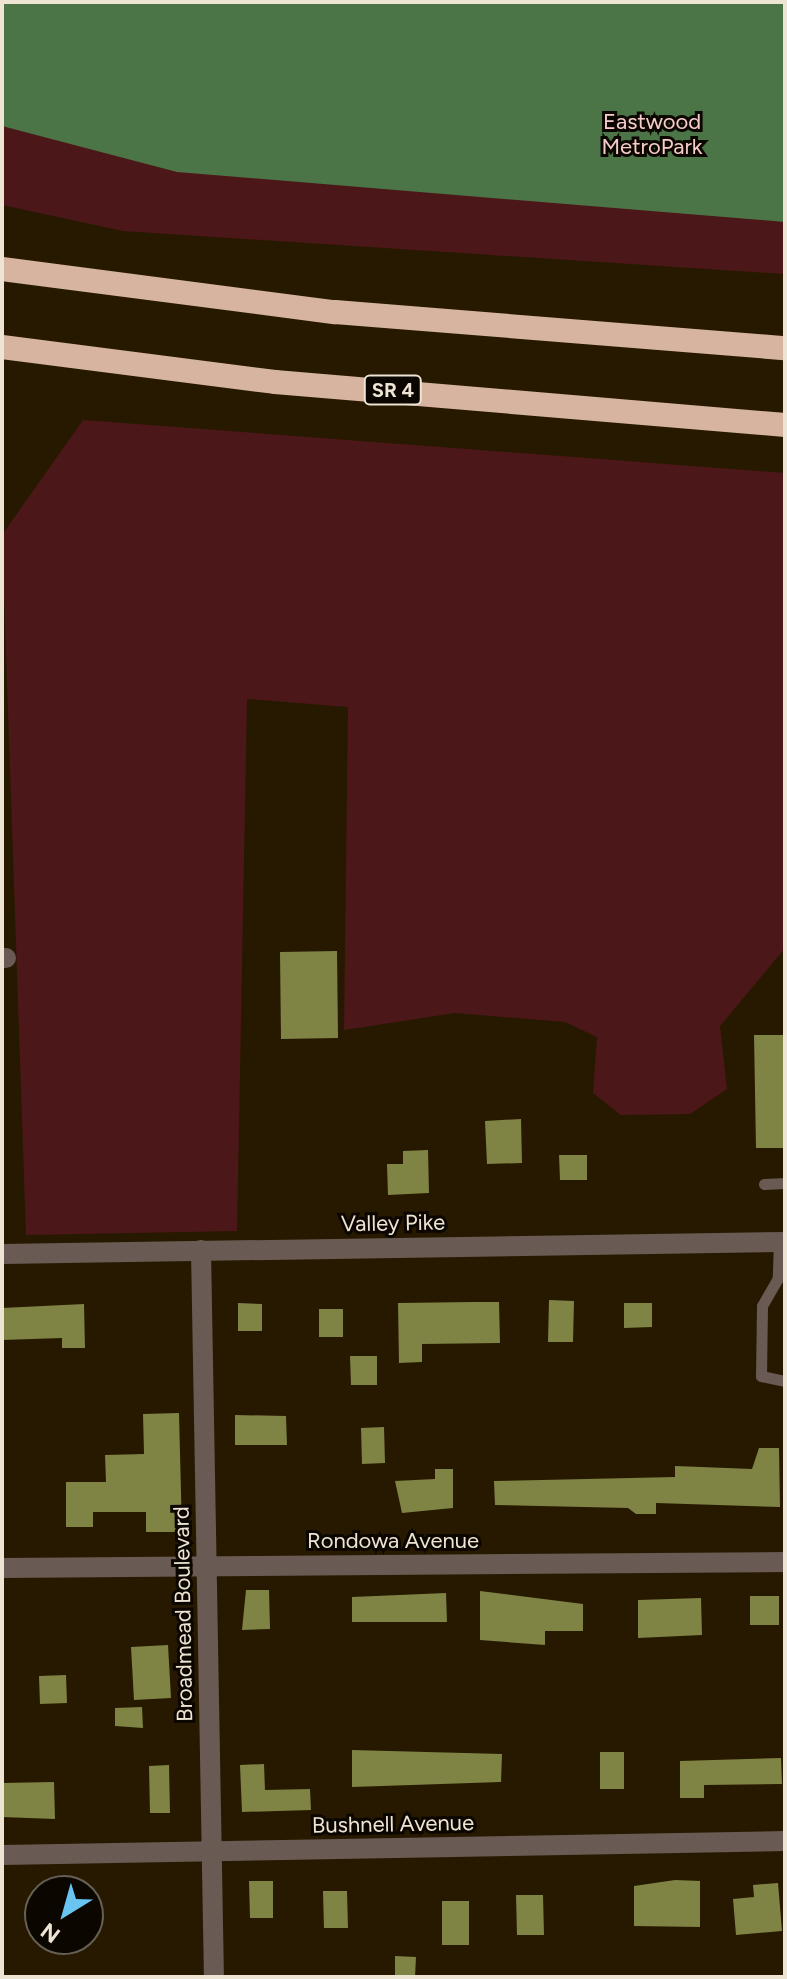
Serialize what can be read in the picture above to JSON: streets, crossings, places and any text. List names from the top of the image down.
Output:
{
  "streets": {
    "highway": ["SR 4"],
    "street": [
      "Valley Pike",
      "Rondowa Avenue",
      "Broadmead Boulevard",
      "Bushnell Avenue"
    ]
  },
  "crossings": [
    ["Valley Pike", "Broadmead Boulevard"],
    ["Rondowa Avenue", "Broadmead Boulevard"],
    ["Broadmead Boulevard", "Bushnell Avenue"]
  ],
  "parks": ["Eastwood MetroPark"],
  "north": "bottom left"
}
